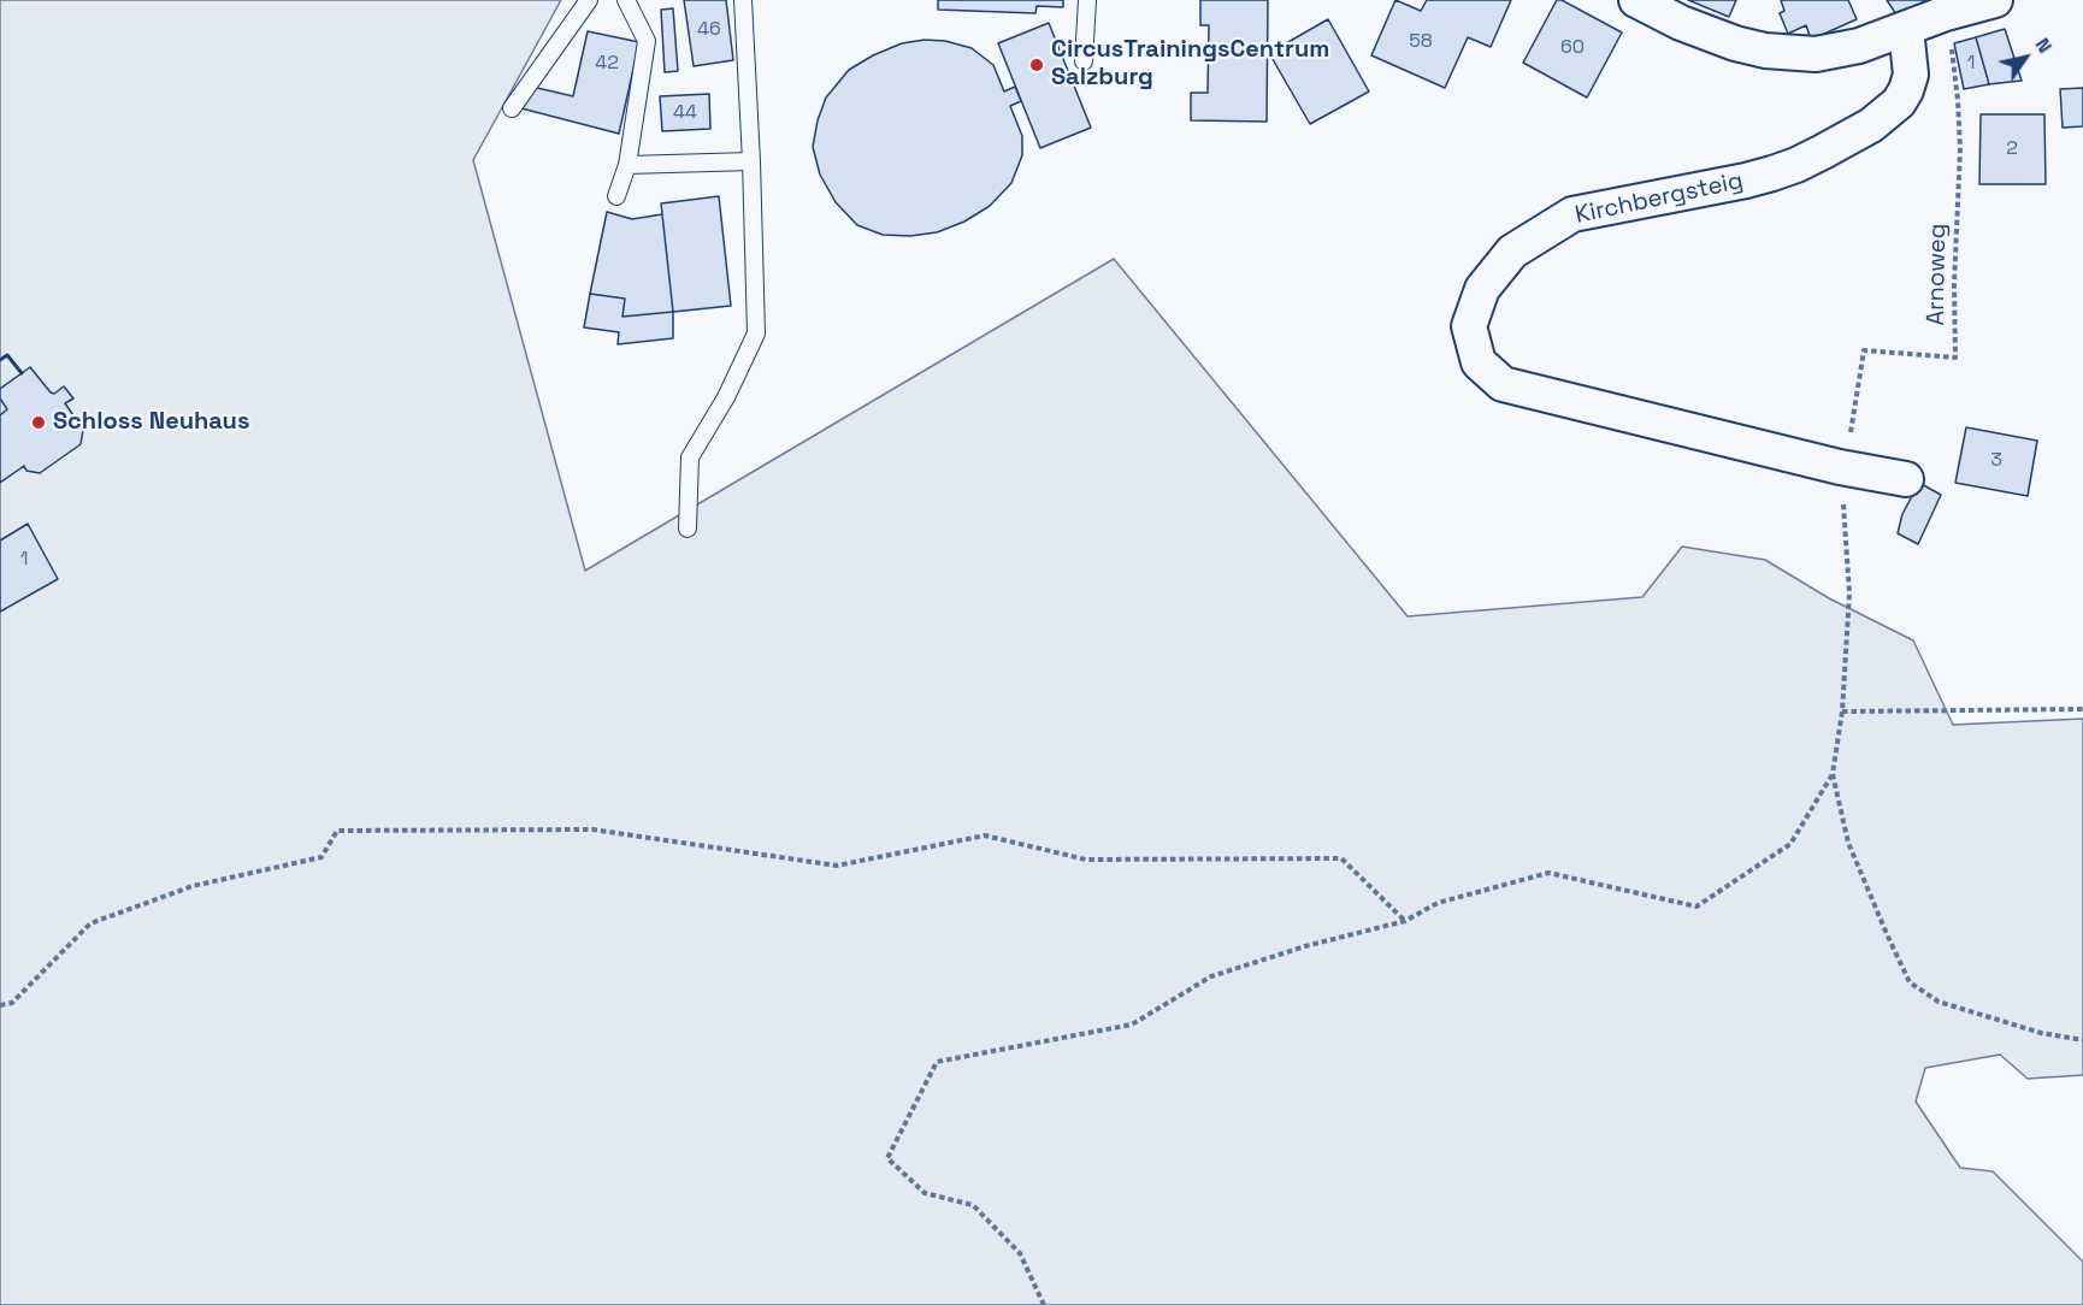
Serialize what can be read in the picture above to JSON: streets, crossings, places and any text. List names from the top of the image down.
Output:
{
  "streets": {
    "street": ["Kirchbergsteig"],
    "path": ["Arnoweg"]
  },
  "places": ["CircusTrainingsCentrum Salzburg", "Schloss Neuhaus"],
  "house_numbers": [
    "46",
    "58",
    "60",
    "42",
    "1",
    "44",
    "2",
    "3",
    "1"
  ],
  "north": "top right"
}
